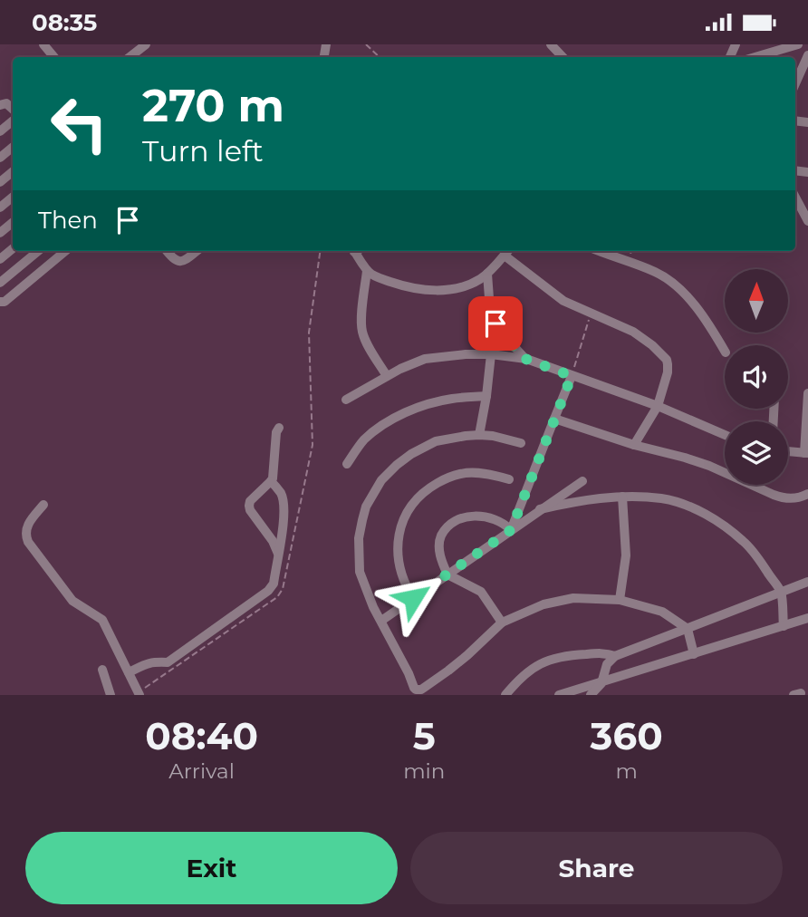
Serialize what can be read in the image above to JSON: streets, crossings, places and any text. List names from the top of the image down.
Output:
{
  "north": "top",
  "page": {
    "status": "08:35",
    "turn": ["270 m", "Turn left"],
    "then": "Then",
    "eta": [
      "08:40",
      "Arrival",
      "5",
      "min",
      "360",
      "m"
    ],
    "buttons": ["Exit", "Share"]
  }
}
